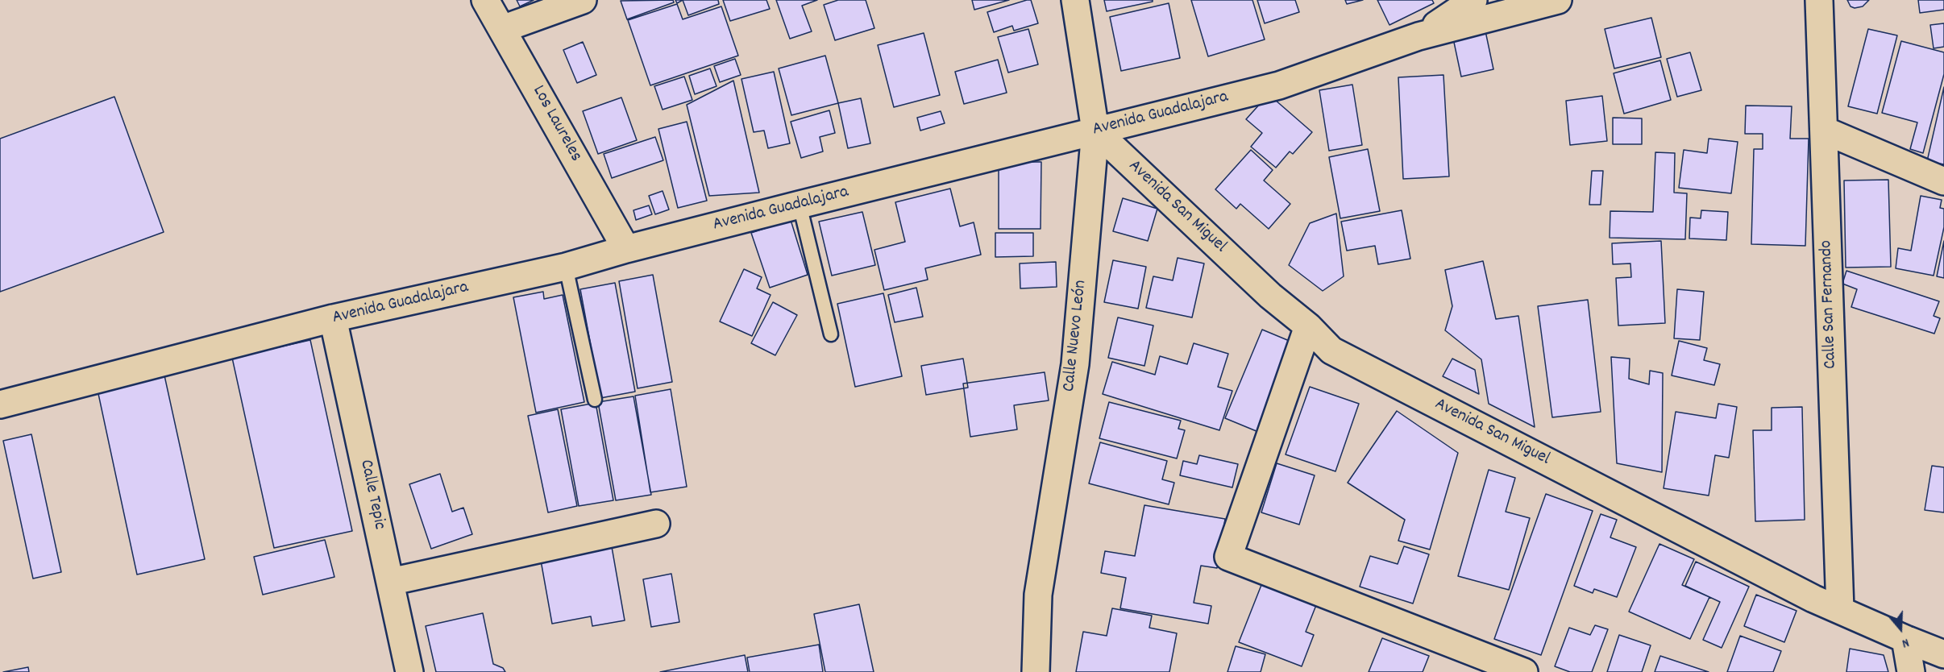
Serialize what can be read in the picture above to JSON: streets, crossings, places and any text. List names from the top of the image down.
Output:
{
  "streets": {
    "street": [
      "Avenida Guadalajara",
      "Los Laureles",
      "Avenida San Miguel",
      "Calle San Fernando",
      "Calle Nuevo León",
      "Calle Tepic"
    ]
  },
  "crossings": [
    ["Avenida Guadalajara", "Los Laureles"],
    ["Avenida Guadalajara", "Avenida San Miguel"],
    ["Avenida Guadalajara", "Calle Nuevo León"],
    ["Avenida Guadalajara", "Calle Tepic"],
    ["Avenida San Miguel", "Calle San Fernando"],
    ["Avenida San Miguel", "Calle Nuevo León"]
  ],
  "north": "bottom"
}
